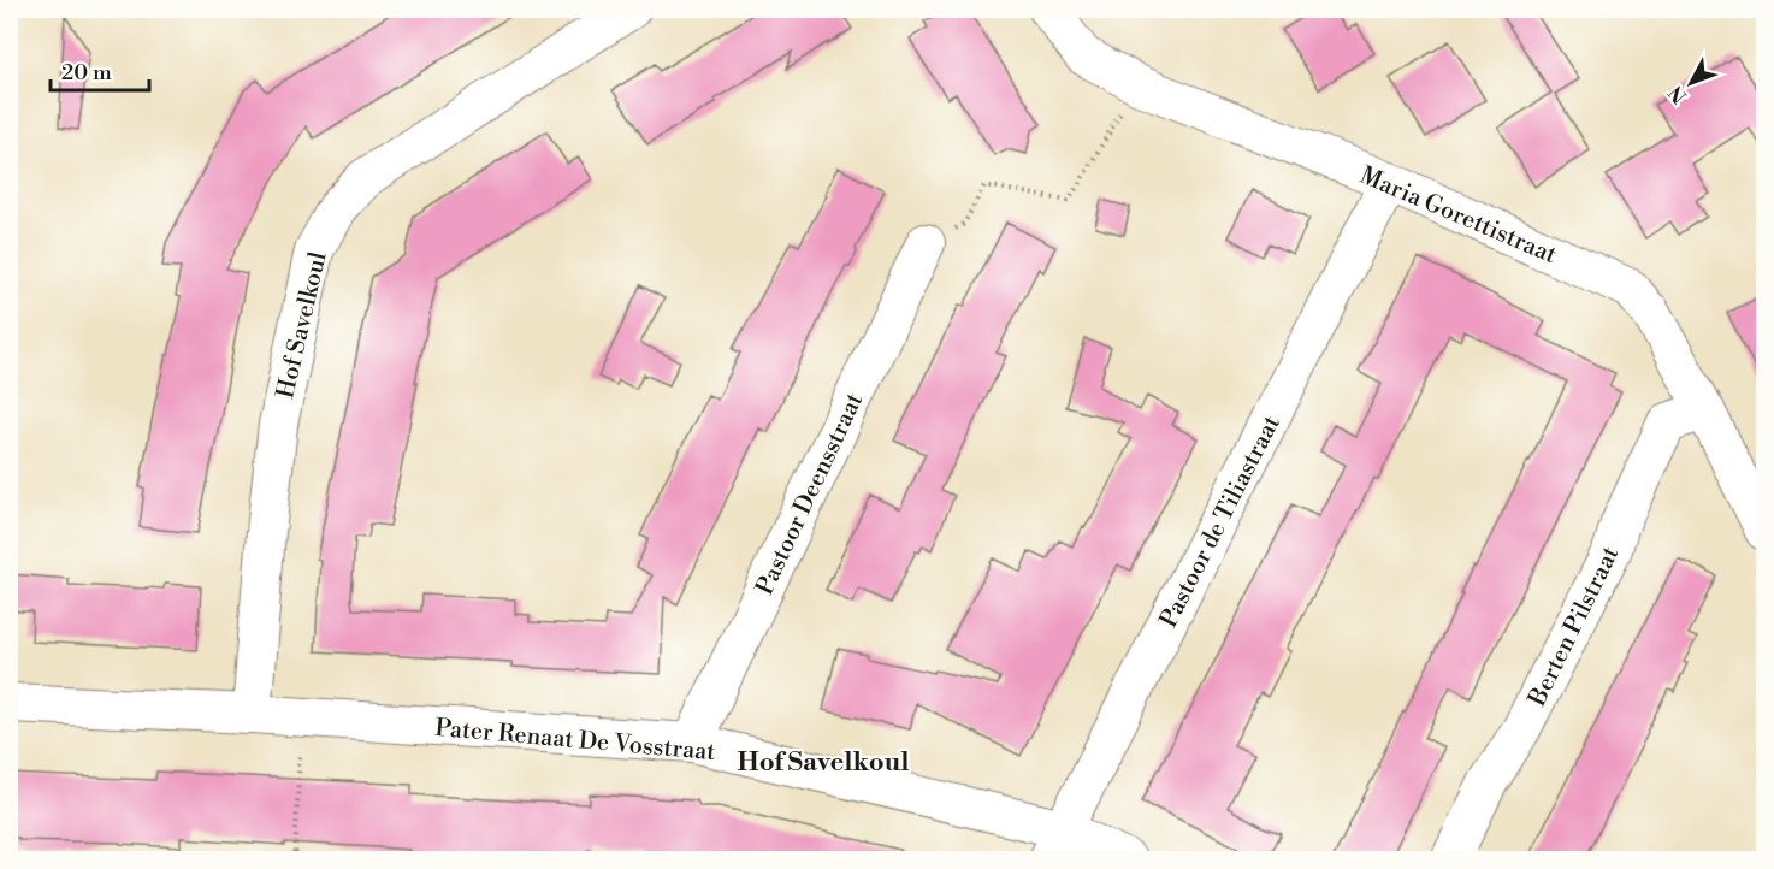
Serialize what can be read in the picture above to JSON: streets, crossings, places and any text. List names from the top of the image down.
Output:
{
  "streets": {
    "street": [
      "Maria Gorettistraat",
      "Hof Savelkoul",
      "Pastoor Deensstraat",
      "Pastoor de Tiliastraat",
      "Berten Pilstraat",
      "Pater Renaat De Vosstraat"
    ]
  },
  "crossings": [
    ["Maria Gorettistraat", "Pastoor de Tiliastraat"],
    ["Maria Gorettistraat", "Berten Pilstraat"],
    ["Hof Savelkoul", "Pater Renaat De Vosstraat"],
    ["Pastoor Deensstraat", "Pater Renaat De Vosstraat"],
    ["Pastoor de Tiliastraat", "Pater Renaat De Vosstraat"]
  ],
  "districts": ["Hof Savelkoul"],
  "scale_bar": "20 m",
  "north": "bottom left"
}
